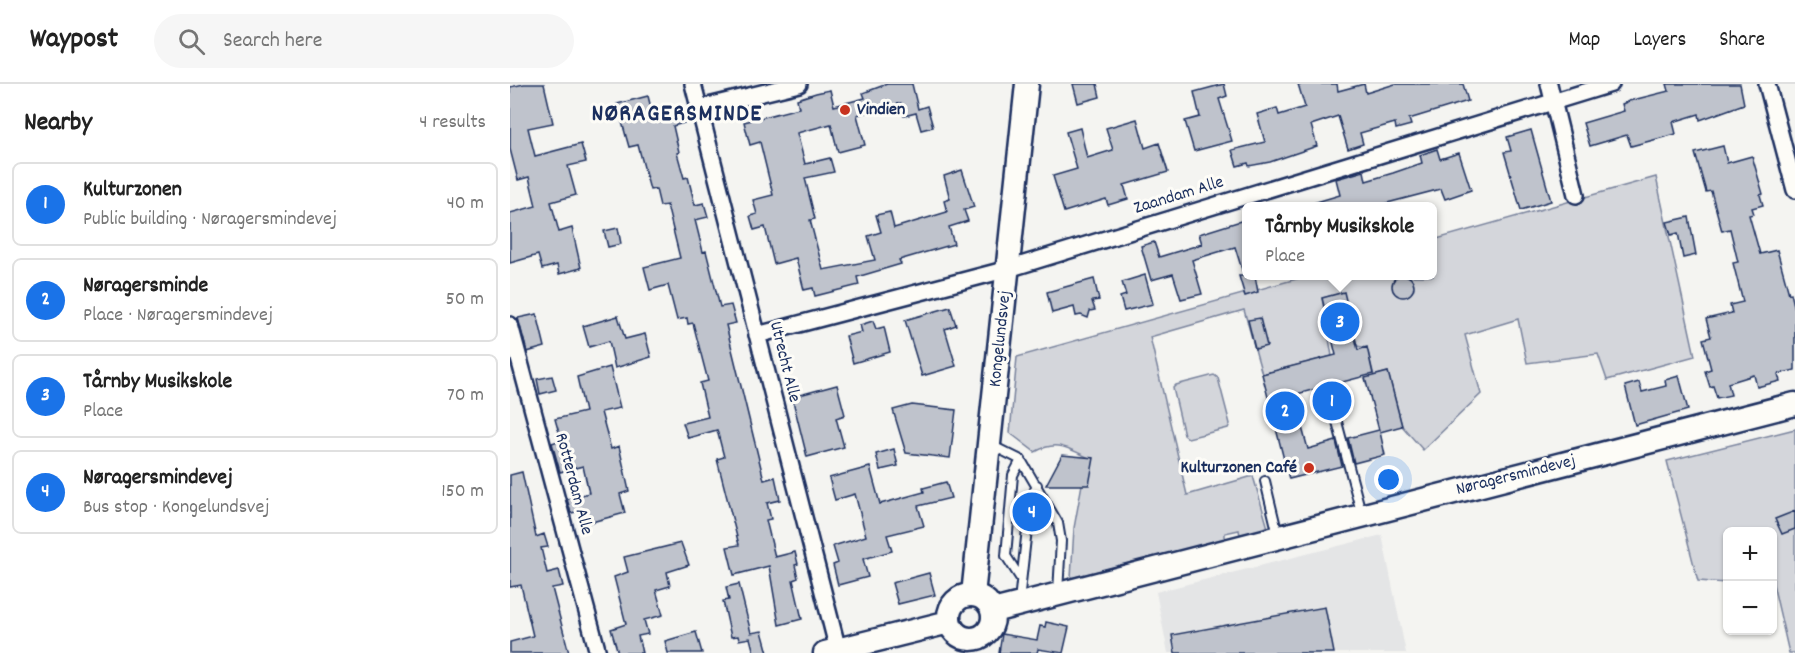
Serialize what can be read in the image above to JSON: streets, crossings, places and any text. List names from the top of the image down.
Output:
{
  "streets": {
    "street": [
      "Zaandam Alle",
      "Kongelundsvej",
      "Utrecht Alle",
      "Nøragersmindevej",
      "Rotterdam Alle"
    ]
  },
  "crossings": [
    ["Zaandam Alle", "Kongelundsvej"],
    ["Zaandam Alle", "Utrecht Alle"],
    ["Kongelundsvej", "Nøragersmindevej"]
  ],
  "districts": ["NØRAGERSMINDE"],
  "places": ["Vindien", "Kulturzonen Café"],
  "page": {
    "header": "Waypost",
    "search": "Search here",
    "nav": ["Map", "Layers", "Share"],
    "heading": ["Nearby", "4 results"],
    "list": [
      {
        "mark": "1",
        "name": "Kulturzonen",
        "note": "Public building · Nøragersmindevej",
        "value": "40 m"
      },
      {
        "mark": "2",
        "name": "Nøragersminde",
        "note": "Place · Nøragersmindevej",
        "value": "50 m"
      },
      {
        "mark": "3",
        "name": "Tårnby Musikskole",
        "note": "Place",
        "value": "70 m"
      },
      {
        "mark": "4",
        "name": "Nøragersmindevej",
        "note": "Bus stop · Kongelundsvej",
        "value": "150 m"
      }
    ],
    "popup": ["Tårnby Musikskole", "Place"],
    "pins": [
      "3",
      "1",
      "2",
      "4"
    ],
    "map_buttons": ["+", "−"]
  }
}
